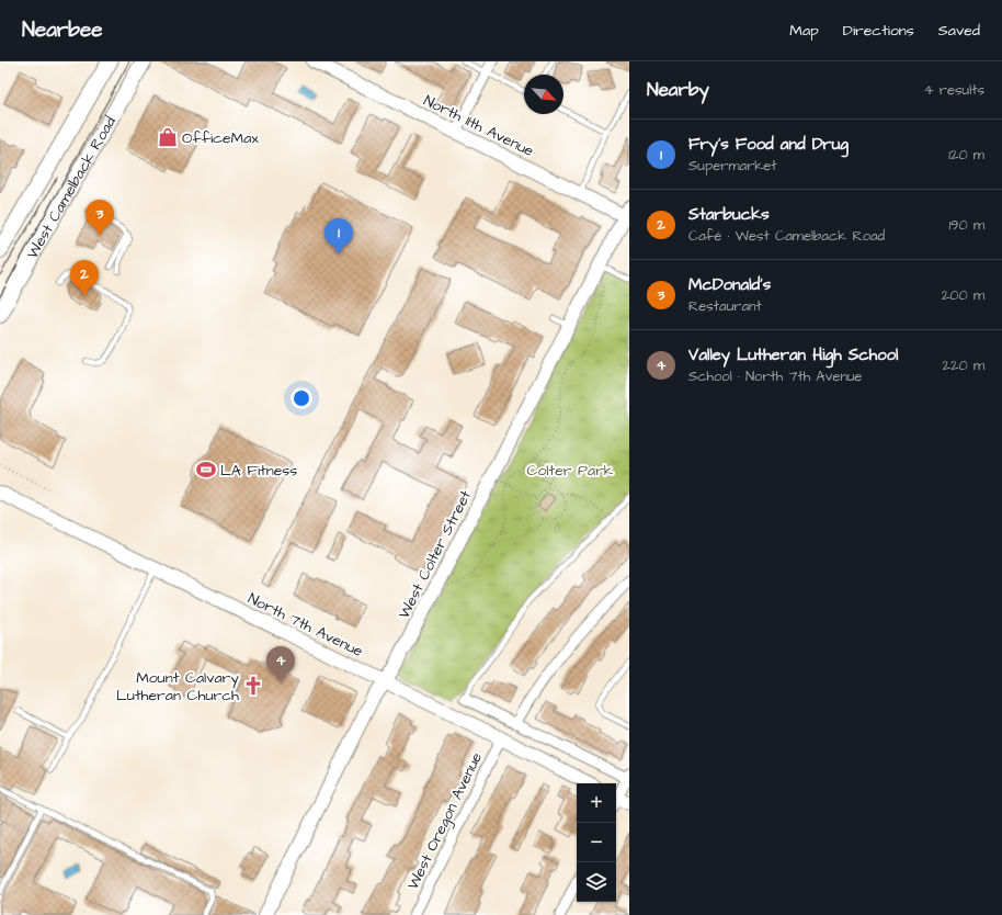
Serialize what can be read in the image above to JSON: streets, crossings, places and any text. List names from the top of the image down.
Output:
{
  "streets": {
    "main road": ["West Camelback Road"],
    "street": [
      "North 11th Avenue",
      "West Colter Street",
      "North 7th Avenue",
      "West Oregon Avenue"
    ]
  },
  "crossings": [
    ["North 11th Avenue", "West Colter Street"],
    ["West Colter Street", "North 7th Avenue"],
    ["North 7th Avenue", "West Oregon Avenue"]
  ],
  "parks": ["Colter Park"],
  "places": {
    "shop": ["OfficeMax"],
    "sports": ["LA Fitness"],
    "church": ["Mount Calvary Lutheran Church"]
  },
  "north": "bottom right",
  "page": {
    "header": "Nearbee",
    "nav": ["Map", "Directions", "Saved"],
    "heading": ["Nearby", "4 results"],
    "list": [
      {
        "mark": "1",
        "name": "Fry's Food and Drug",
        "note": "Supermarket",
        "value": "120 m"
      },
      {
        "mark": "2",
        "name": "Starbucks",
        "note": "Café · West Camelback Road",
        "value": "190 m"
      },
      {
        "mark": "3",
        "name": "McDonald's",
        "note": "Restaurant",
        "value": "200 m"
      },
      {
        "mark": "4",
        "name": "Valley Lutheran High School",
        "note": "School · North 7th Avenue",
        "value": "220 m"
      }
    ],
    "pins": [
      "3",
      "1",
      "2",
      "4"
    ],
    "map_buttons": ["+", "−"]
  }
}
